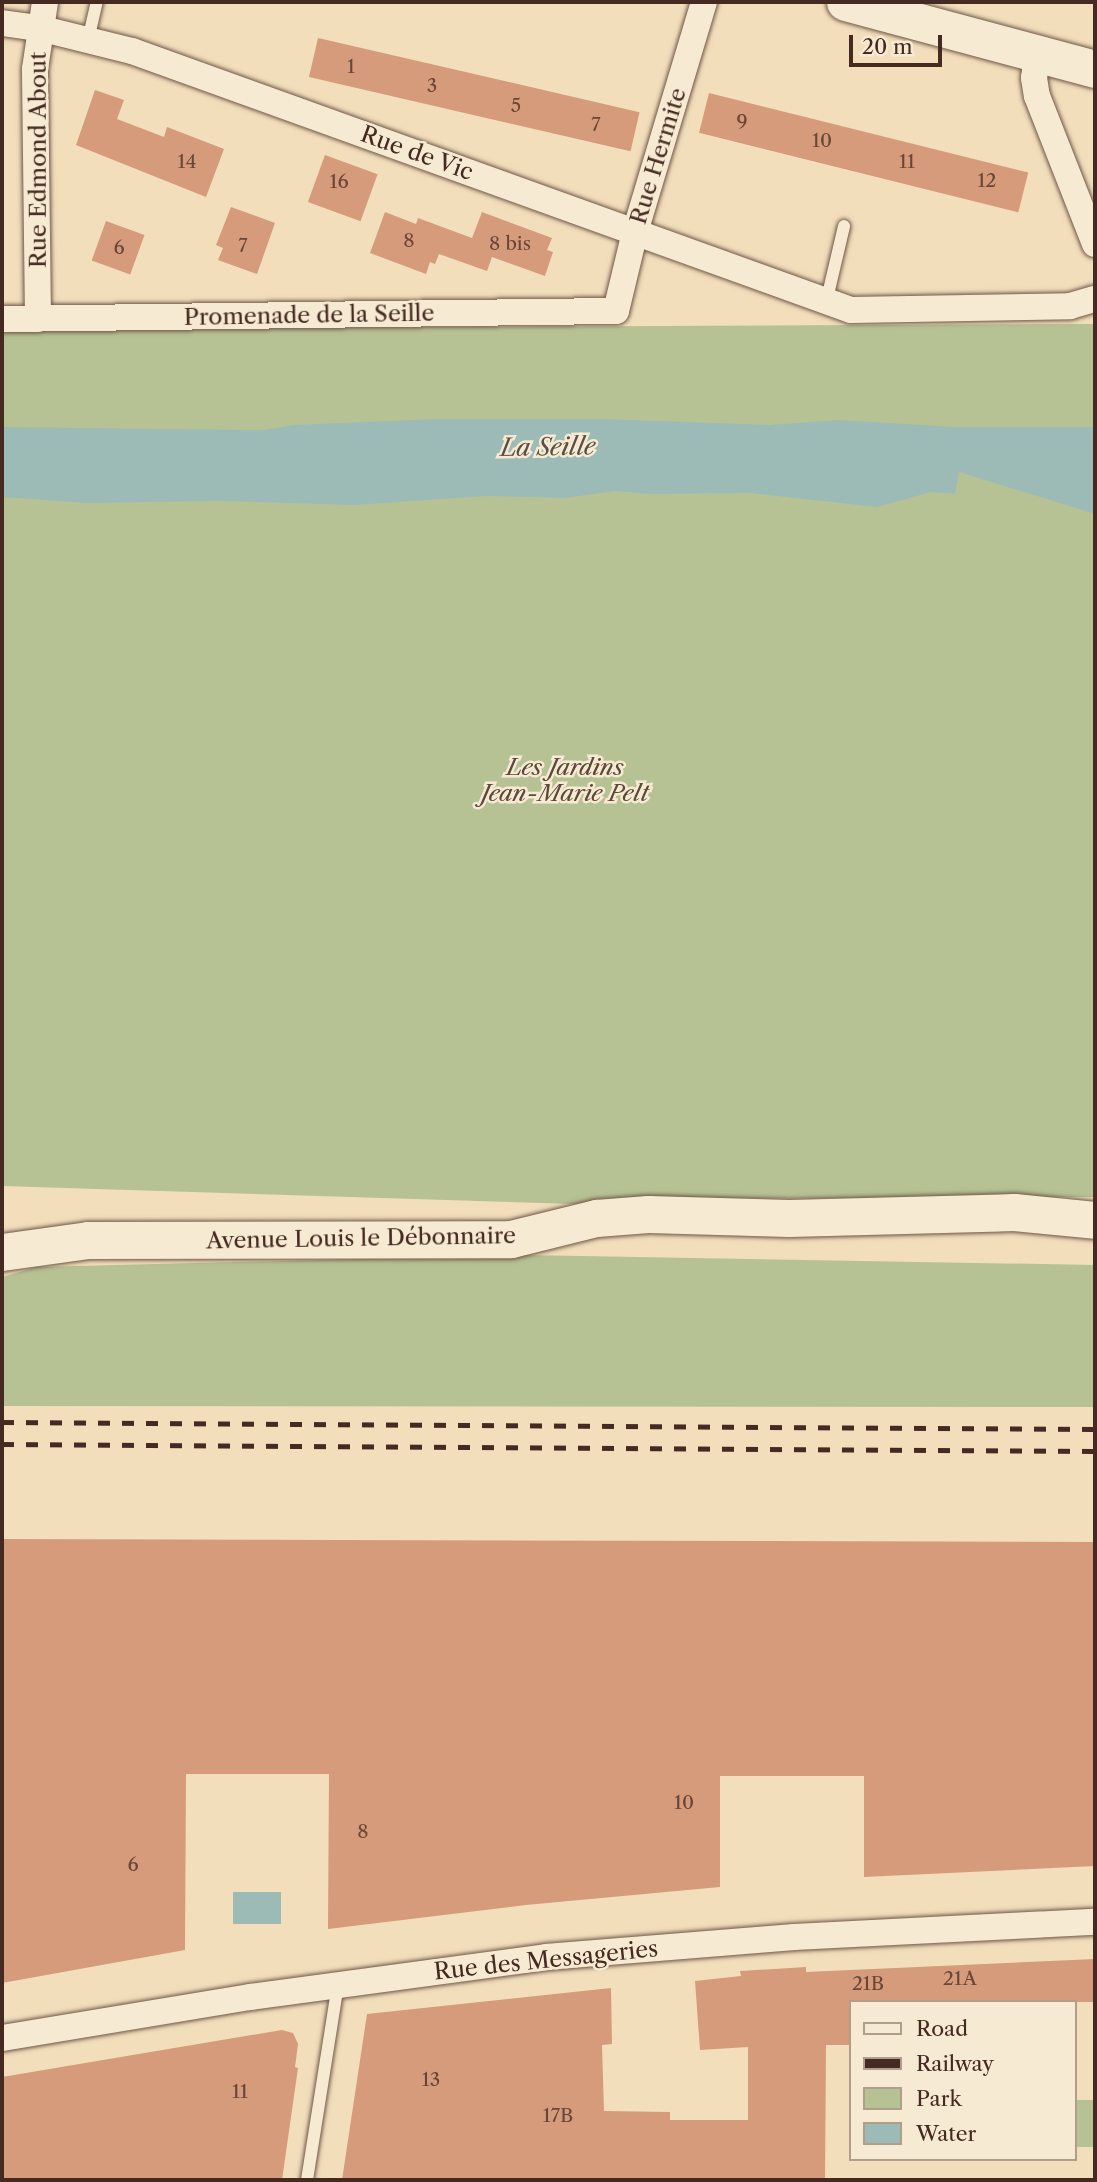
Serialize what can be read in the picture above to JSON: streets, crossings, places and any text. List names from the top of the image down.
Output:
{
  "streets": {
    "street": [
      "Rue de Vic",
      "Rue Hermite",
      "Rue Edmond About",
      "Promenade de la Seille",
      "Avenue Louis le Débonnaire",
      "Rue des Messageries"
    ]
  },
  "crossings": [
    ["Rue de Vic", "Rue Hermite"],
    ["Rue de Vic", "Rue Edmond About"],
    ["Rue Hermite", "Promenade de la Seille"],
    ["Rue Edmond About", "Promenade de la Seille"]
  ],
  "water": ["La Seille"],
  "parks": ["Les Jardins Jean-Marie Pelt"],
  "house_numbers": [
    "1",
    "3",
    "5",
    "9",
    "7",
    "10",
    "14",
    "11",
    "12",
    "16",
    "8",
    "8 bis",
    "7",
    "6",
    "10",
    "8",
    "6",
    "21A",
    "21B",
    "13",
    "11",
    "17B"
  ],
  "legend": [
    "Road",
    "Railway",
    "Park",
    "Water"
  ],
  "scale_bar": "20 m"
}
